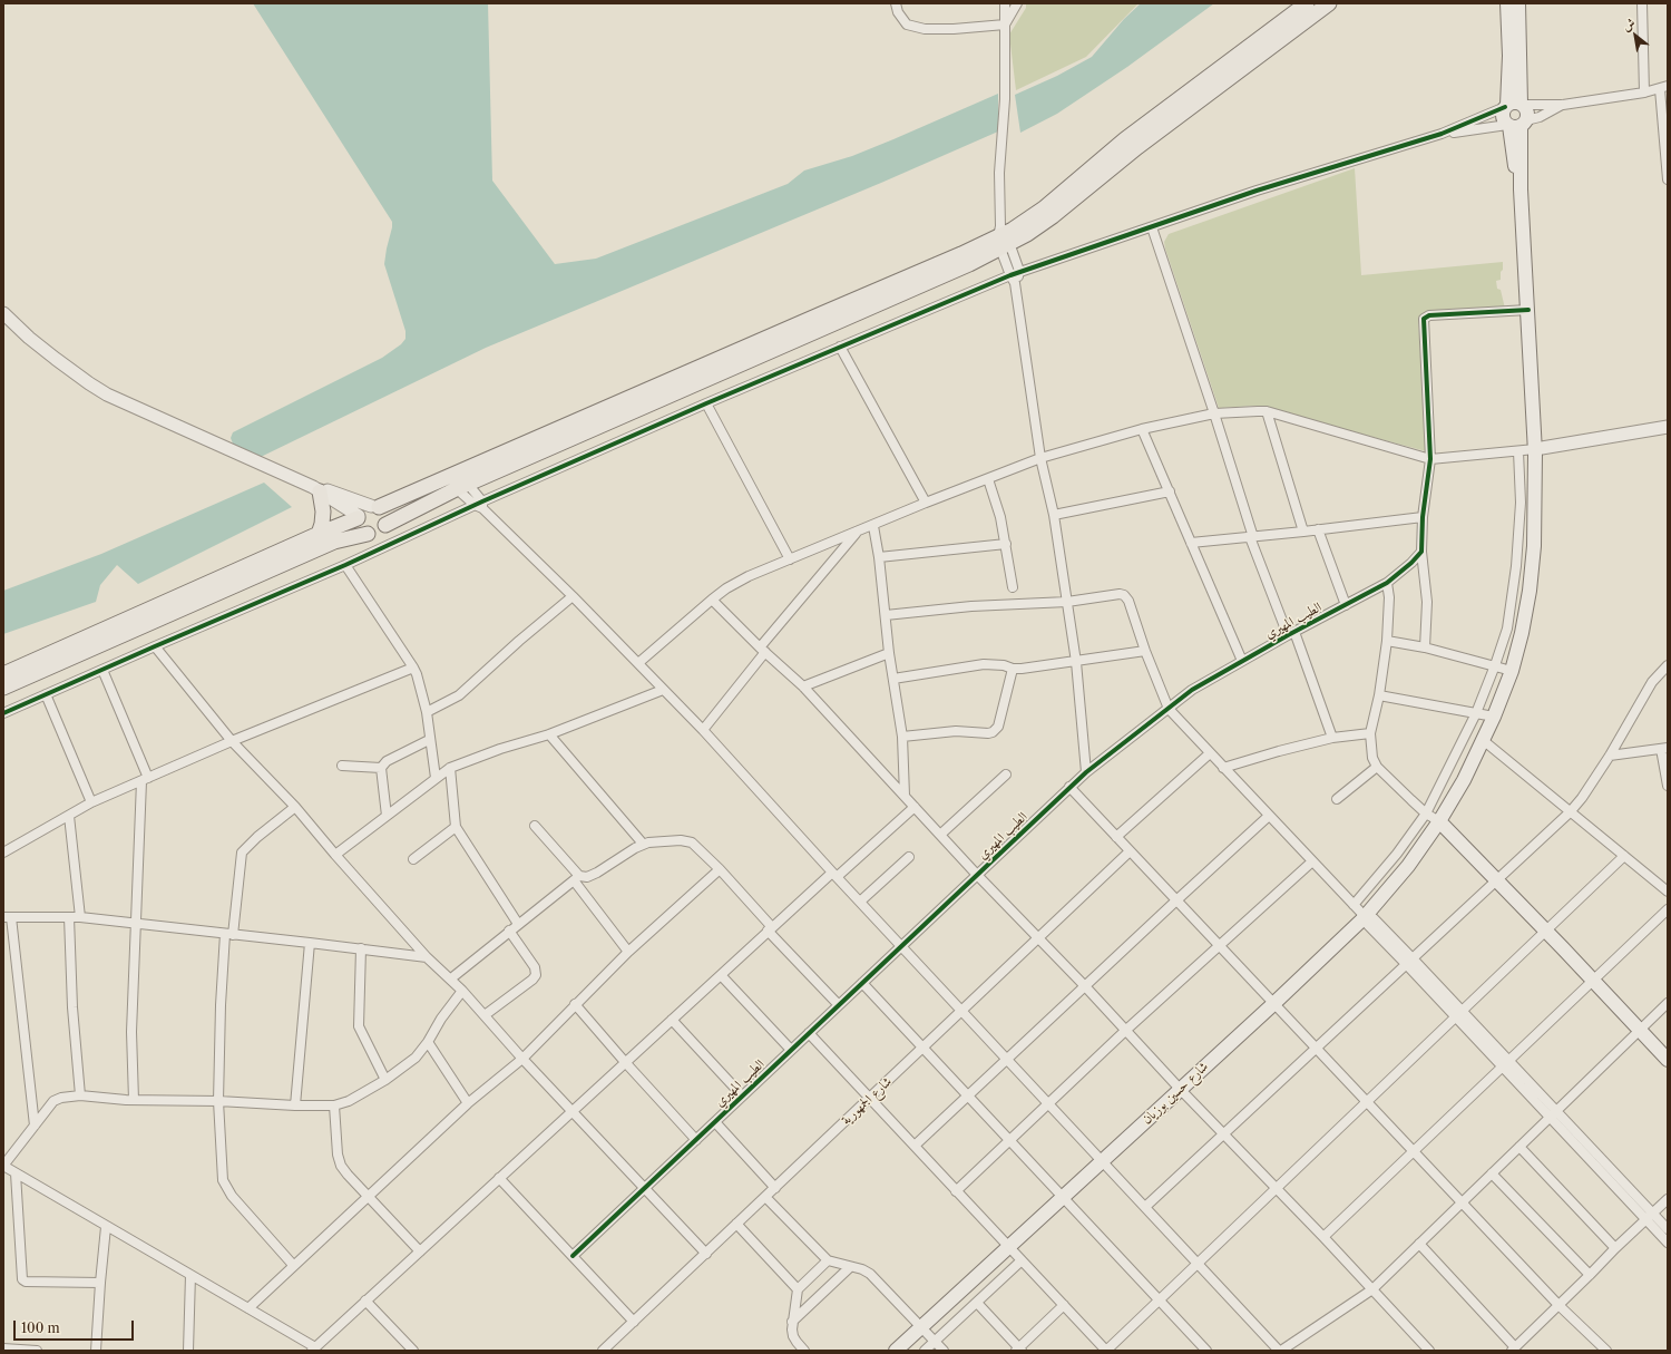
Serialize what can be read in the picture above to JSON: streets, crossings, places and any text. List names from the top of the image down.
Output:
{
  "streets": {
    "main road": ["شارع حسين بوزيان"],
    "street": ["الطيب المهيري", "شارع الجمهورية"]
  },
  "scale_bar": "100 m",
  "north": "top left"
}
